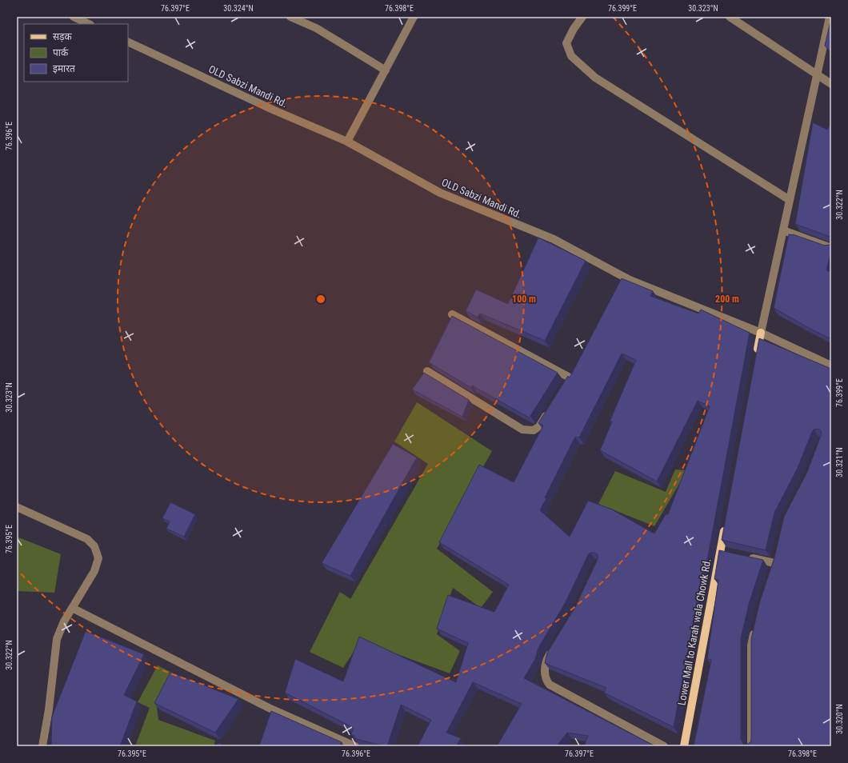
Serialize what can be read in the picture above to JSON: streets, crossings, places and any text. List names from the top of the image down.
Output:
{
  "streets": {
    "main road": ["Lower Mall to Karah wala Chowk Rd."],
    "street": ["OLD Sabzi Mandi Rd."]
  },
  "legend": ["सड़क", "पार्क", "इमारत"],
  "coordinates": [
    "76.397°E",
    "30.324°N",
    "76.398°E",
    "76.399°E",
    "30.323°N",
    "76.396°E",
    "30.322°N",
    "30.321°N",
    "76.395°E",
    "30.320°N"
  ],
  "rings": ["100 m", "200 m"]
}
